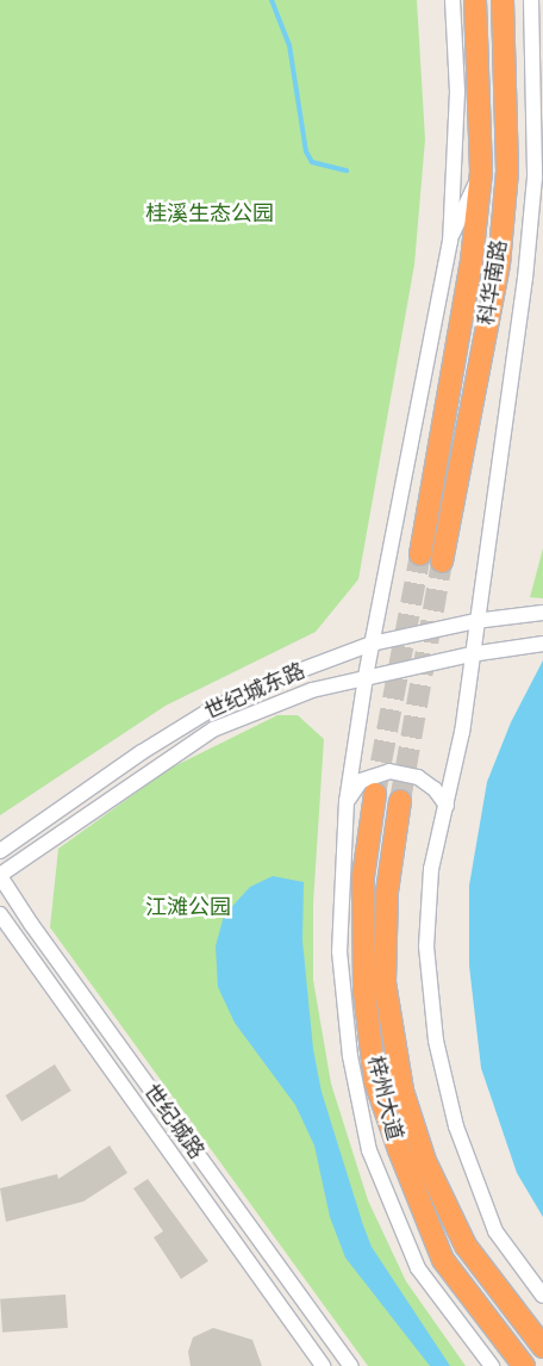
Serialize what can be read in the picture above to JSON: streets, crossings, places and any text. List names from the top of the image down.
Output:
{
  "streets": {
    "highway": ["科华南路", "梓州大道"],
    "main road": ["世纪城东路", "世纪城路"]
  },
  "crossings": [
    ["世纪城东路", "世纪城路"]
  ],
  "parks": ["桂溪生态公园", "江滩公园"]
}
